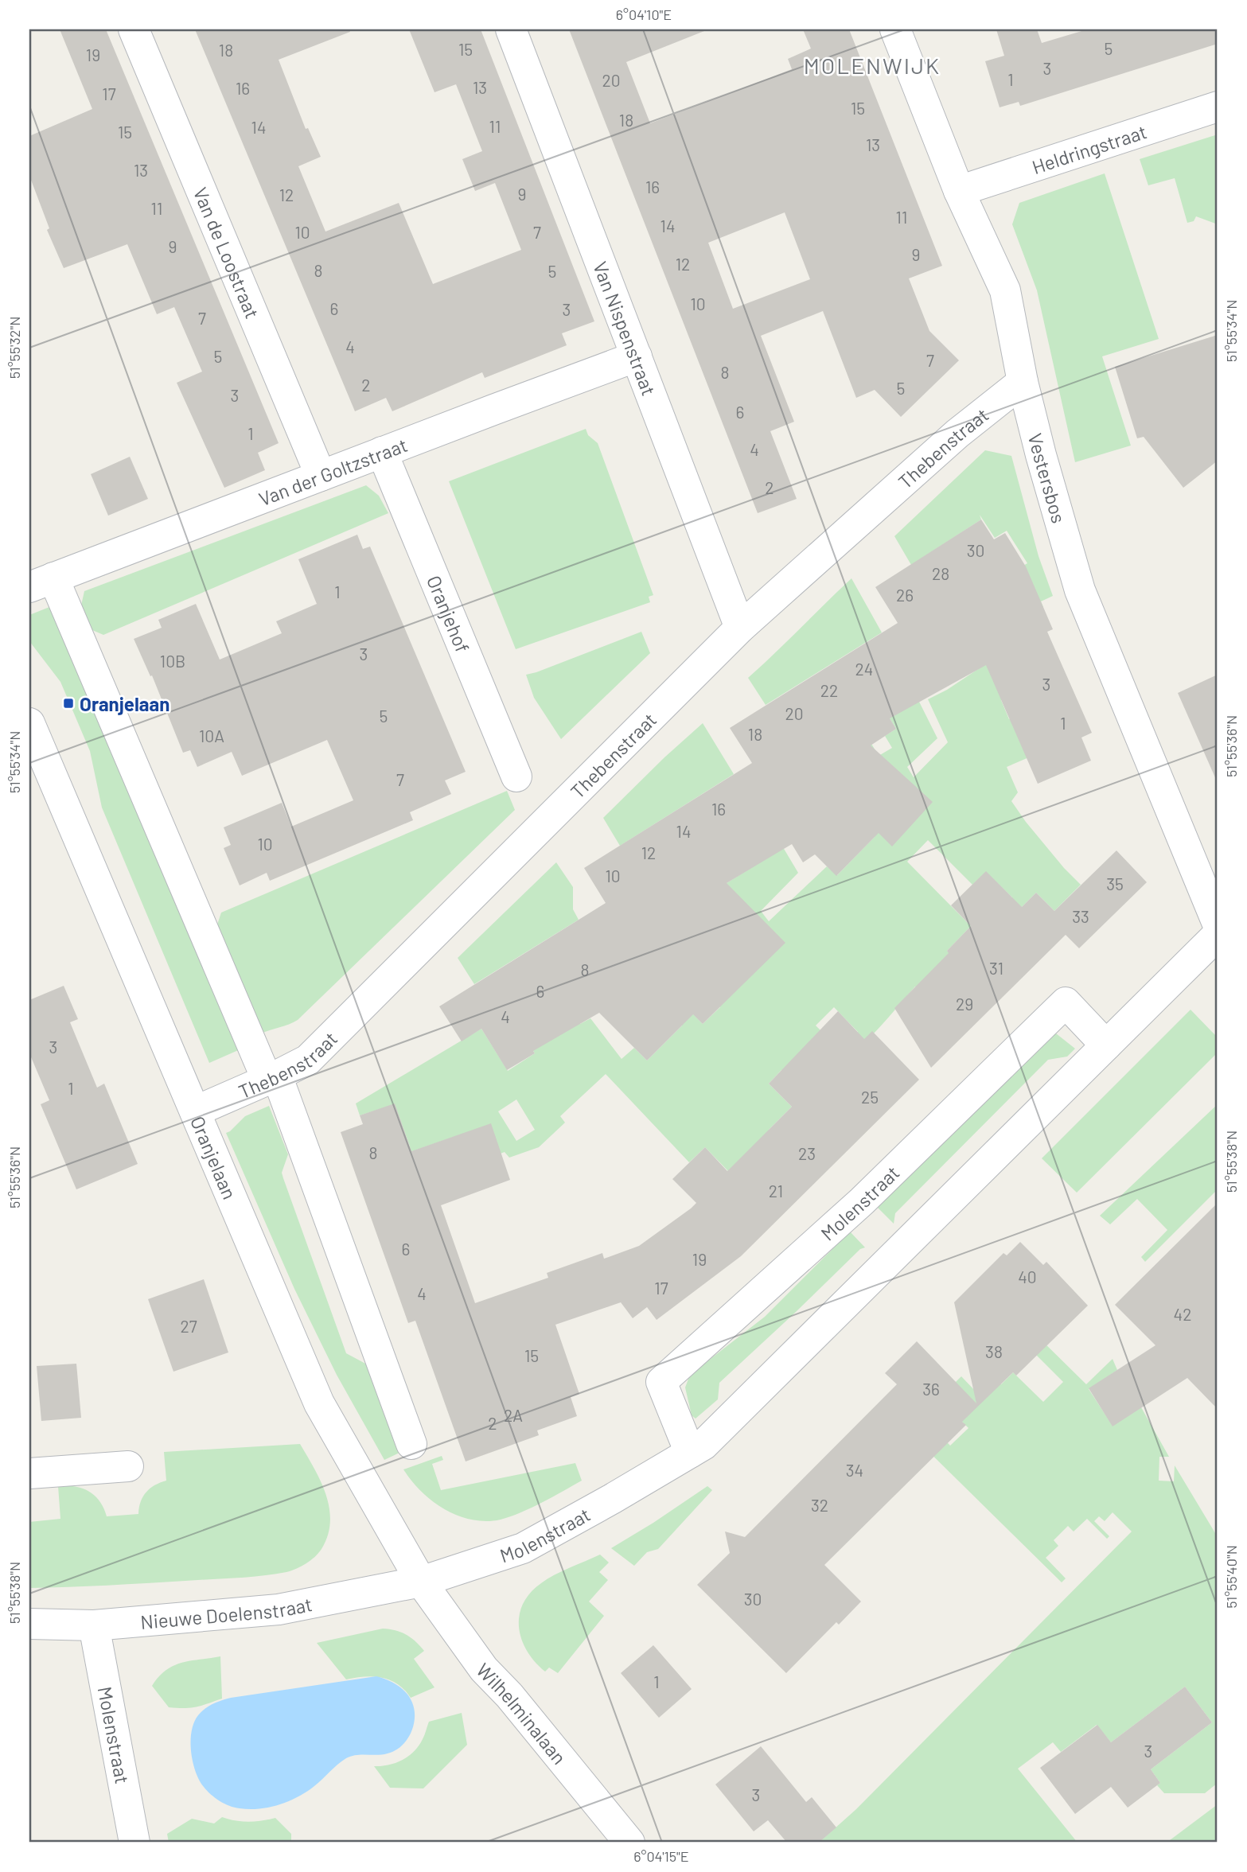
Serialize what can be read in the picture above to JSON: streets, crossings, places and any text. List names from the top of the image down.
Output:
{
  "streets": {
    "street": [
      "Heldringstraat",
      "Van de Loostraat",
      "Van Nispenstraat",
      "Thebenstraat",
      "Van der Goltzstraat",
      "Vestersbos",
      "Oranjehof",
      "Oranjelaan",
      "Molenstraat",
      "Nieuwe Doelenstraat",
      "Wilhelminalaan"
    ]
  },
  "crossings": [
    ["Heldringstraat", "Vestersbos"],
    ["Van de Loostraat", "Van der Goltzstraat"],
    ["Van Nispenstraat", "Thebenstraat"],
    ["Van Nispenstraat", "Van der Goltzstraat"],
    ["Thebenstraat", "Vestersbos"],
    ["Thebenstraat", "Oranjelaan"],
    ["Van der Goltzstraat", "Oranjehof"],
    ["Oranjelaan", "Molenstraat"],
    ["Oranjelaan", "Nieuwe Doelenstraat"],
    ["Oranjelaan", "Wilhelminalaan"],
    ["Molenstraat", "Nieuwe Doelenstraat"],
    ["Molenstraat", "Wilhelminalaan"],
    ["Nieuwe Doelenstraat", "Wilhelminalaan"]
  ],
  "districts": ["MOLENWIJK"],
  "places": {
    "transit": ["Oranjelaan"]
  },
  "house_numbers": [
    "5",
    "15",
    "18",
    "19",
    "3",
    "1",
    "20",
    "13",
    "16",
    "17",
    "15",
    "18",
    "11",
    "14",
    "15",
    "13",
    "13",
    "16",
    "9",
    "12",
    "11",
    "11",
    "14",
    "10",
    "7",
    "9",
    "9",
    "12",
    "8",
    "5",
    "10",
    "6",
    "3",
    "7",
    "4",
    "5",
    "7",
    "8",
    "2",
    "5",
    "3",
    "6",
    "1",
    "4",
    "2",
    "30",
    "28",
    "1",
    "26",
    "3",
    "10B",
    "24",
    "3",
    "22",
    "20",
    "5",
    "1",
    "18",
    "10A",
    "7",
    "16",
    "14",
    "10",
    "12",
    "10",
    "35",
    "33",
    "31",
    "8",
    "6",
    "29",
    "4",
    "3",
    "1",
    "25",
    "8",
    "23",
    "21",
    "6",
    "19",
    "40",
    "17",
    "4",
    "42",
    "27",
    "38",
    "15",
    "36",
    "2A",
    "2",
    "34",
    "32",
    "30",
    "1",
    "3",
    "3"
  ],
  "coordinates": [
    "6°04'10\"E",
    "51°55'34\"N",
    "51°55'32\"N",
    "51°55'36\"N",
    "51°55'38\"N",
    "51°55'40\"N",
    "6°04'15\"E"
  ]
}
